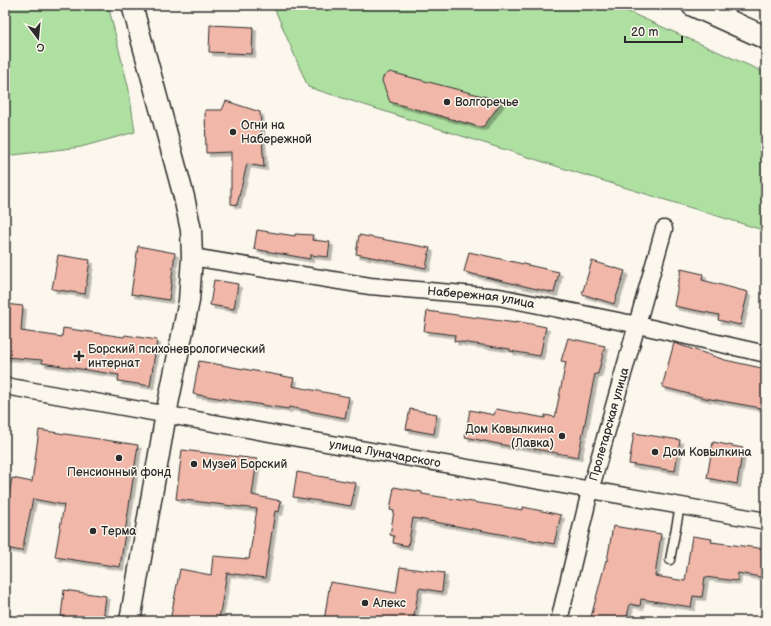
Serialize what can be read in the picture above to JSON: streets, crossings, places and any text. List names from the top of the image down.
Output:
{
  "streets": {
    "street": ["Набережная улица", "Пролетарская улица", "улица Луначарского"]
  },
  "crossings": [
    ["Набережная улица", "Пролетарская улица"],
    ["Пролетарская улица", "улица Луначарского"]
  ],
  "places": {
    "other": [
      "Волгоречье",
      "Огни на Набережной",
      "Дом Ковылкина (Лавка)",
      "Дом Ковылкина",
      "Пенсионный фонд",
      "Музей Борский",
      "Терма",
      "Алекс"
    ],
    "health": ["Борский психоневрологический интернат"]
  },
  "scale_bar": "20 m",
  "north": "bottom"
}
